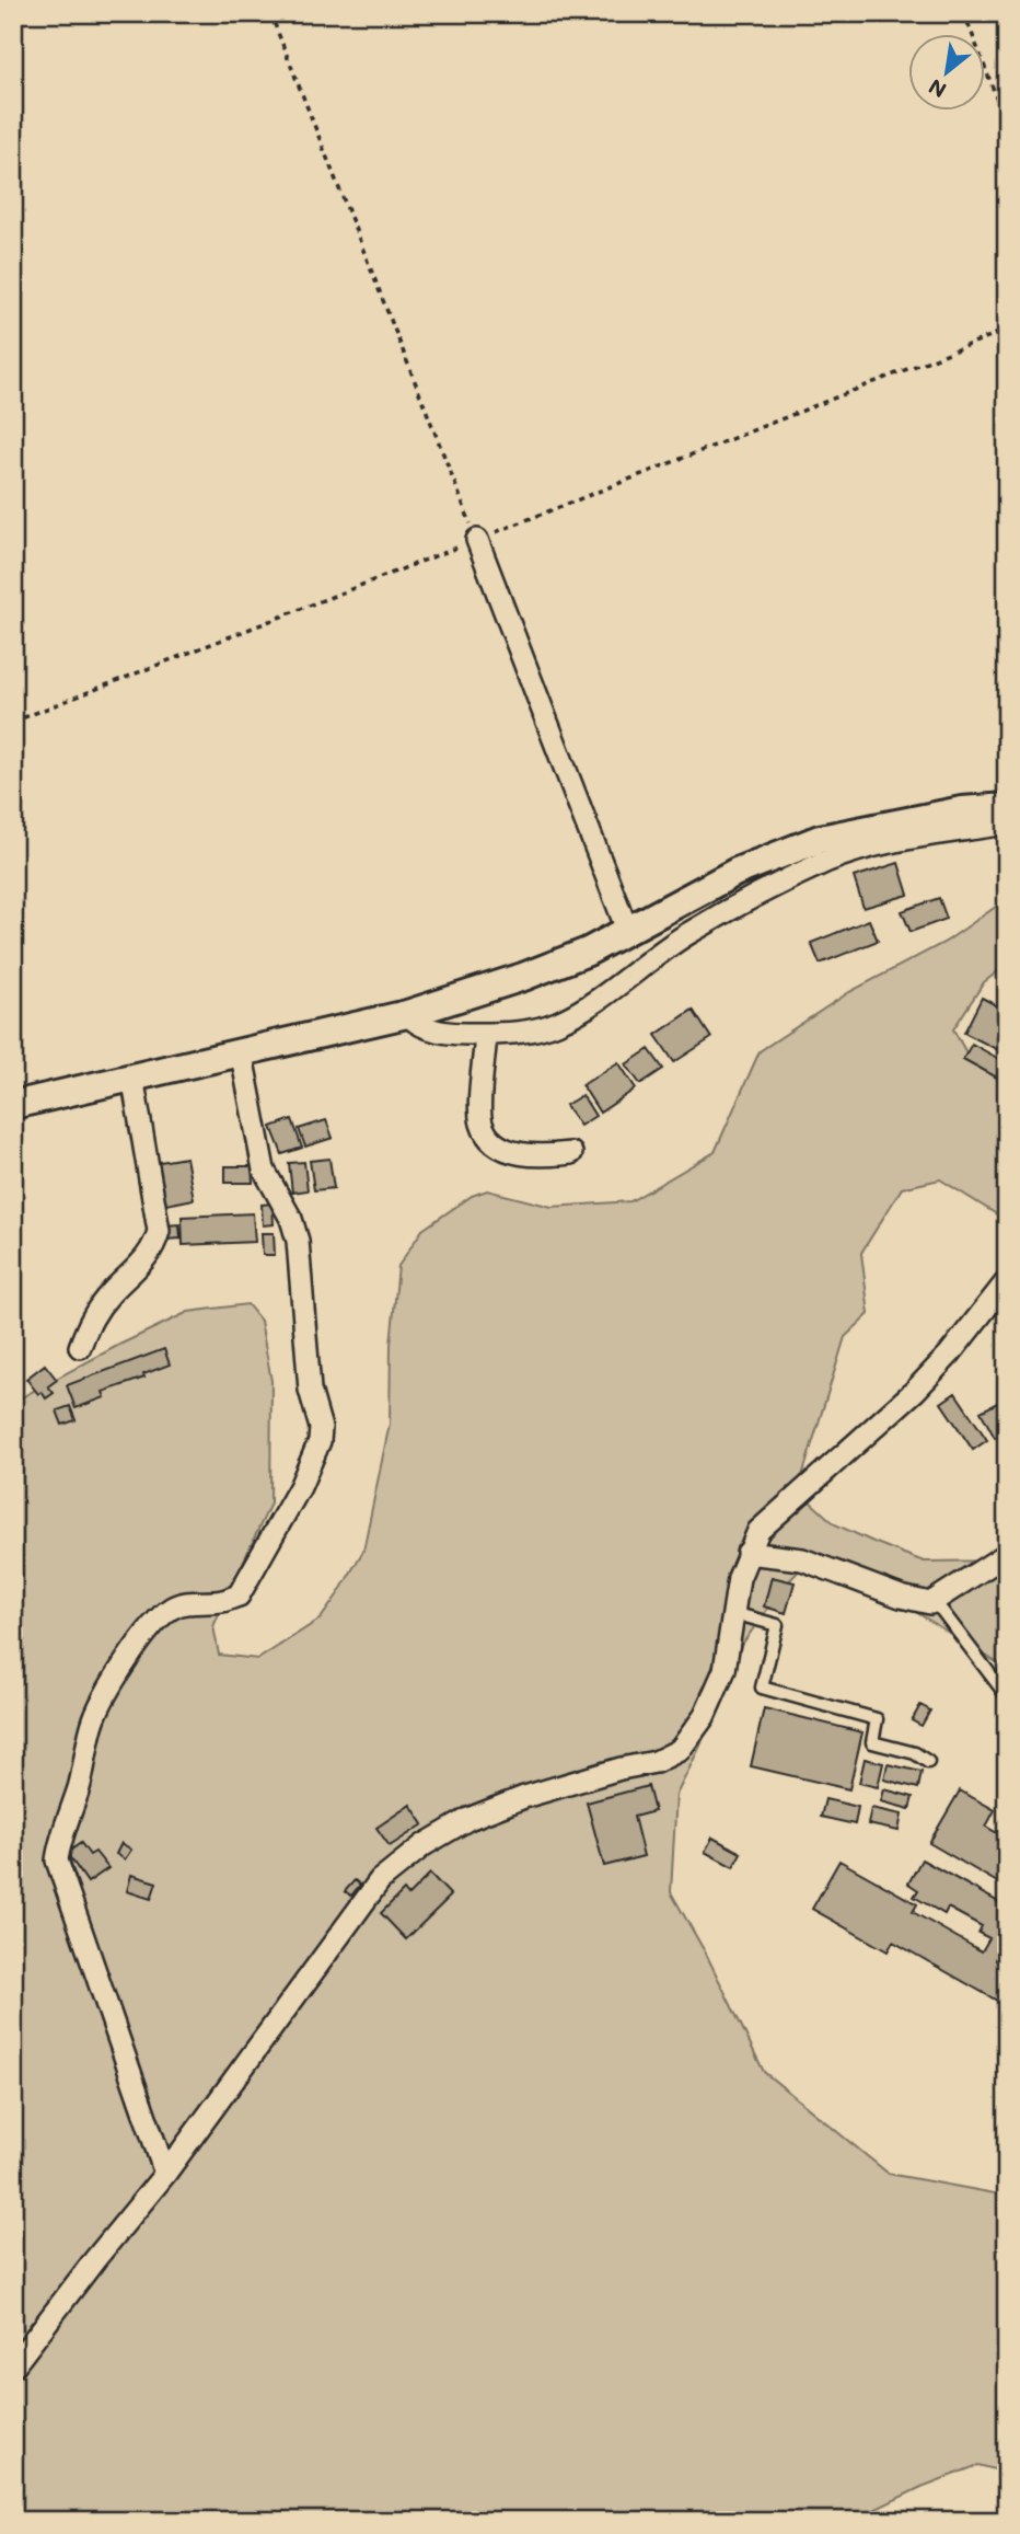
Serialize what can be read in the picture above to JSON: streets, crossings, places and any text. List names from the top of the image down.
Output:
{
  "north": "bottom left"
}
